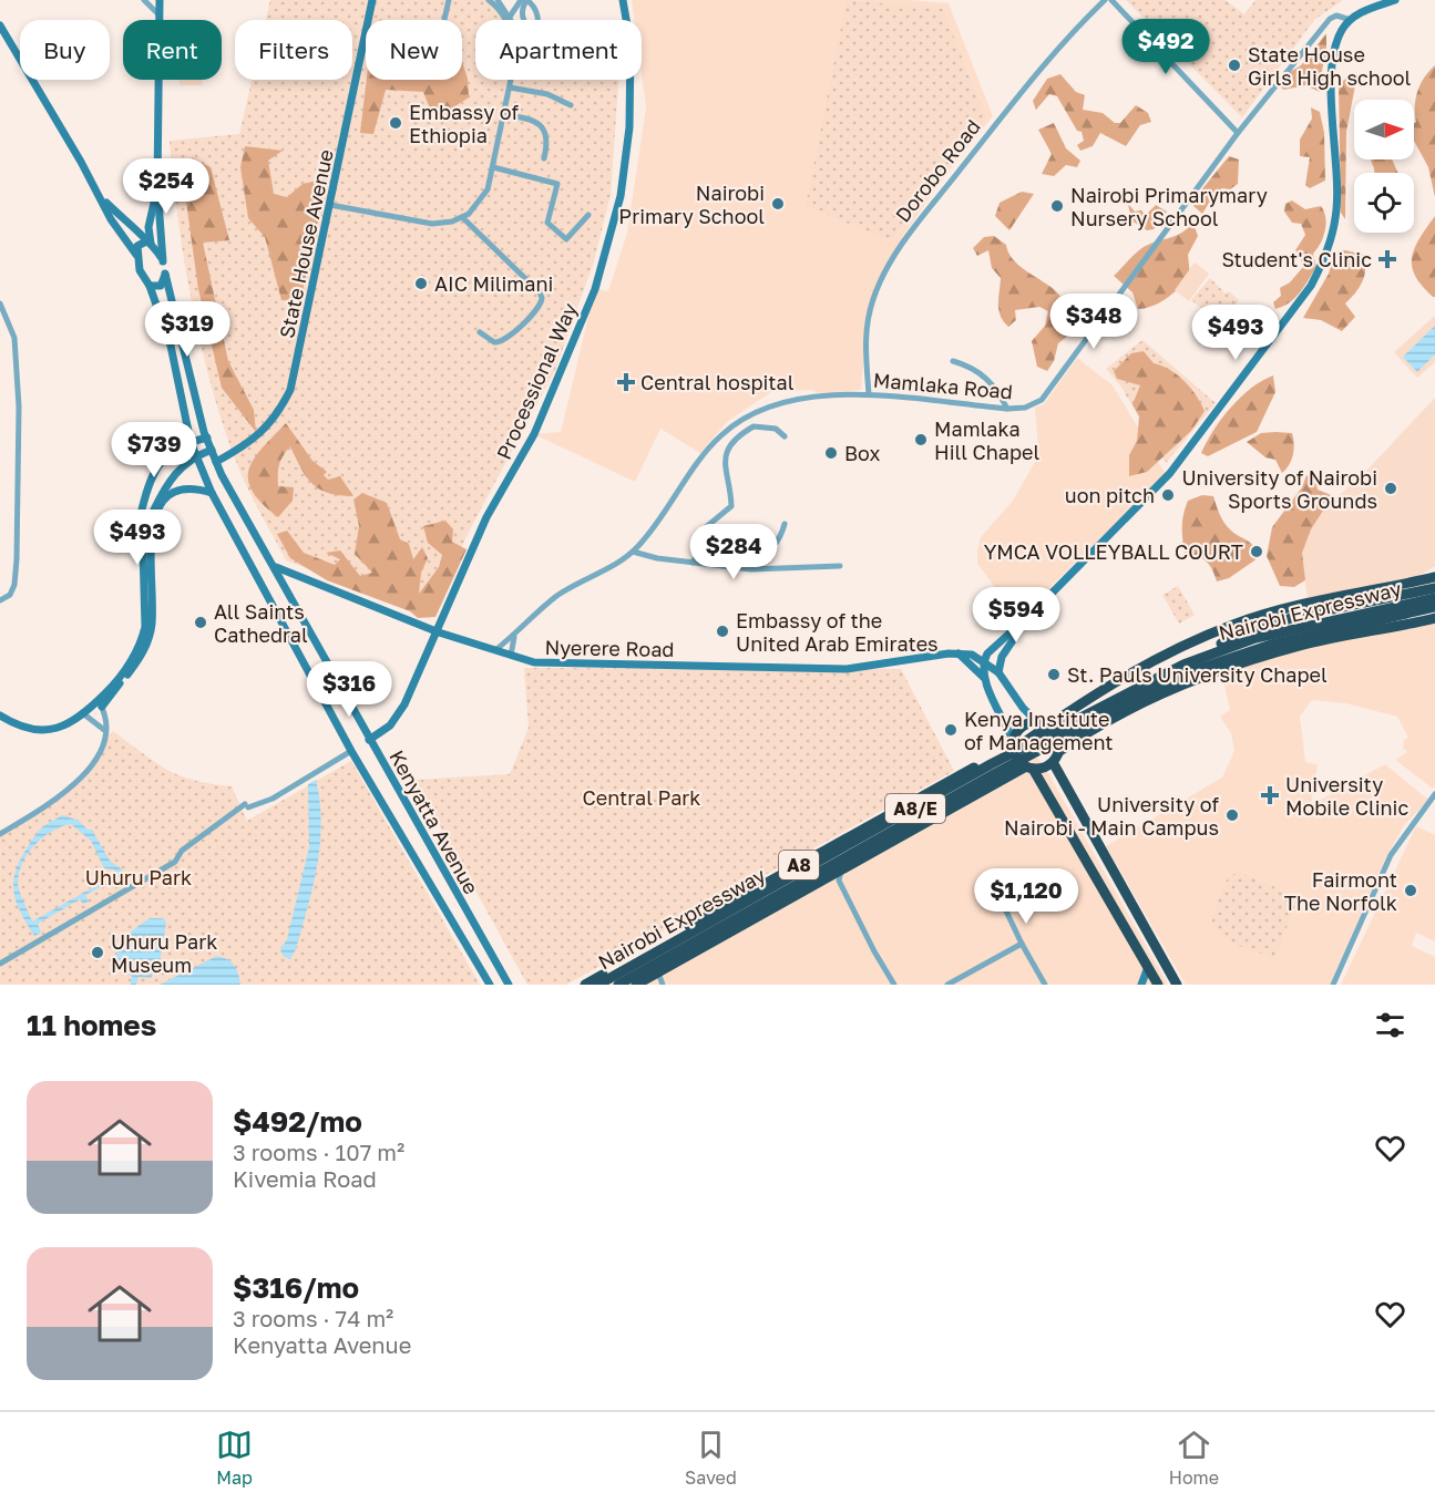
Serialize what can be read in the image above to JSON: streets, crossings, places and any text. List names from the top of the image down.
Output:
{
  "streets": {
    "highway": ["Nairobi Expressway", "A8/E", "A8"],
    "main road": [
      "State House Avenue",
      "Processional Way",
      "Nyerere Road",
      "Kenyatta Avenue"
    ],
    "street": ["Dorobo Road", "Mamlaka Road"]
  },
  "crossings": [
    ["Dorobo Road", "Mamlaka Road"],
    ["State House Avenue", "Kenyatta Avenue"],
    ["Processional Way", "Nyerere Road"],
    ["Processional Way", "Kenyatta Avenue"],
    ["Mamlaka Road", "Nyerere Road"],
    ["Nyerere Road", "Kenyatta Avenue"],
    ["Nyerere Road", "A8"]
  ],
  "parks": ["Central Park", "Uhuru Park"],
  "places": {
    "other": [
      "State House Girls High school",
      "Embassy of Ethiopia",
      "Nairobi Primary School",
      "Nairobi Primarymary Nursery School",
      "AIC Milimani",
      "Mamlaka Hill Chapel",
      "Box",
      "University of Nairobi Sports Grounds",
      "uon pitch",
      "YMCA VOLLEYBALL COURT",
      "All Saints Cathedral",
      "Embassy of the United Arab Emirates",
      "St. Pauls University Chapel",
      "Kenya Institute of Management",
      "University of Nairobi - Main Campus",
      "Fairmont The Norfolk",
      "Uhuru Park Museum"
    ],
    "health": ["Student's Clinic", "Central hospital", "University Mobile Clinic"]
  },
  "north": "right",
  "page": {
    "price": [
      "$492",
      "$254",
      "$348",
      "$319",
      "$493",
      "$739",
      "$493",
      "$284",
      "$594",
      "$316",
      "$1,120"
    ],
    "chip": [
      "Buy",
      "Rent",
      "Filters",
      "New",
      "Apartment"
    ],
    "heading": "11 homes",
    "list": [
      {
        "name": "$492/mo",
        "note": "3 rooms · 107 m² · Kivemia Road"
      },
      {
        "name": "$316/mo",
        "note": "3 rooms · 74 m² · Kenyatta Avenue"
      }
    ],
    "tabs": ["Map", "Saved", "Home"]
  }
}
